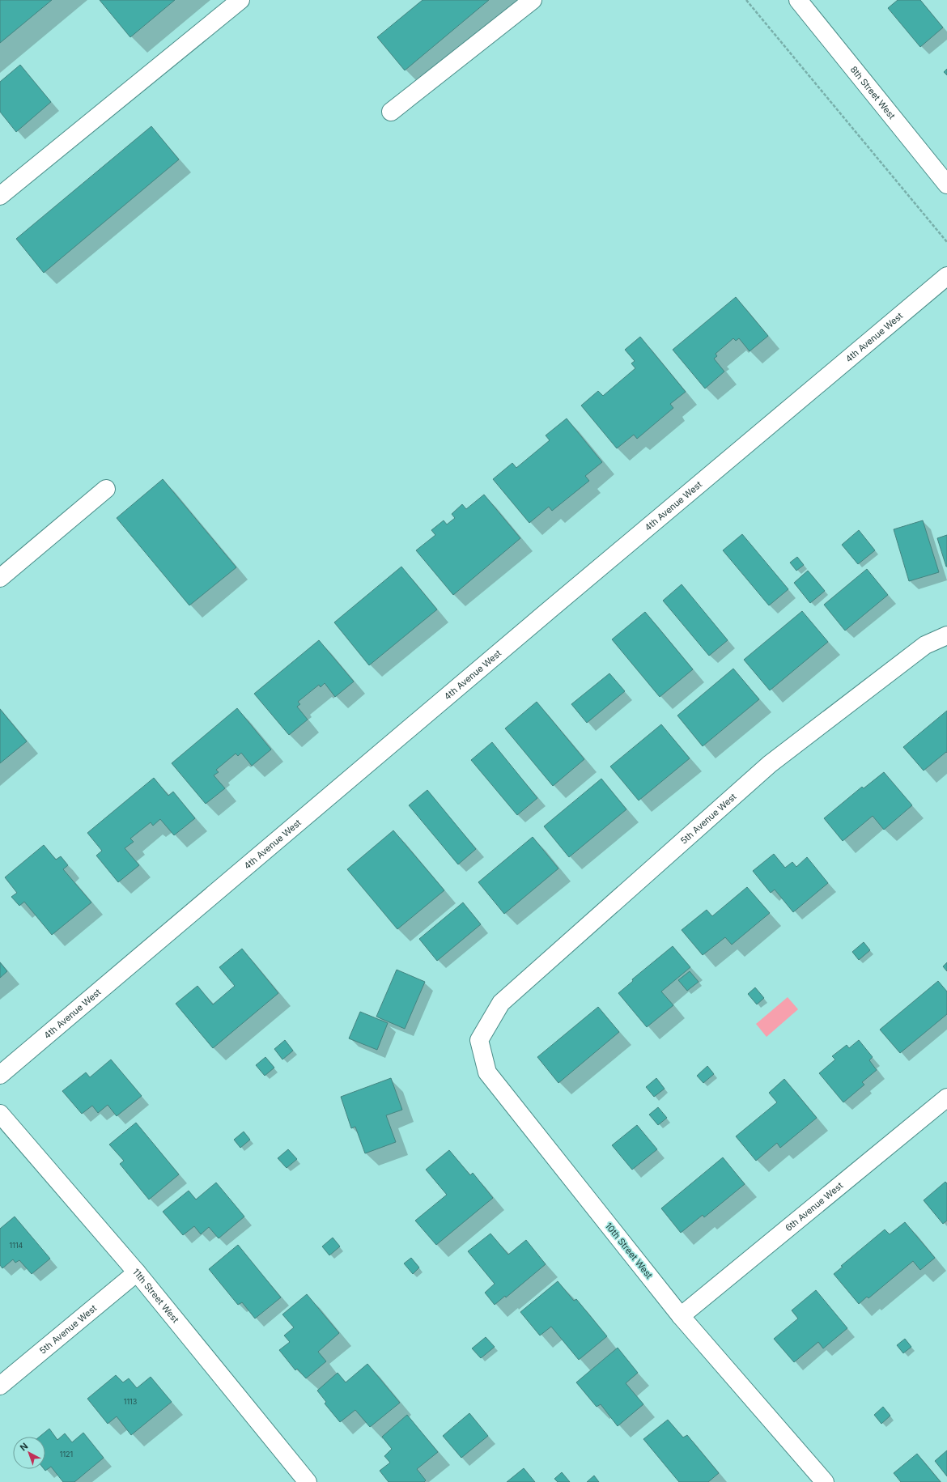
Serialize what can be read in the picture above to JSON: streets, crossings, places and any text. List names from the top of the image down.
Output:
{
  "streets": {
    "street": [
      "8th Street West",
      "4th Avenue West",
      "5th Avenue West",
      "6th Avenue West",
      "10th Street West",
      "11th Street West"
    ]
  },
  "crossings": [
    ["5th Avenue West", "10th Street West"],
    ["5th Avenue West", "11th Street West"],
    ["6th Avenue West", "10th Street West"]
  ],
  "house_numbers": ["1114", "1113", "1121"],
  "north": "top left"
}
